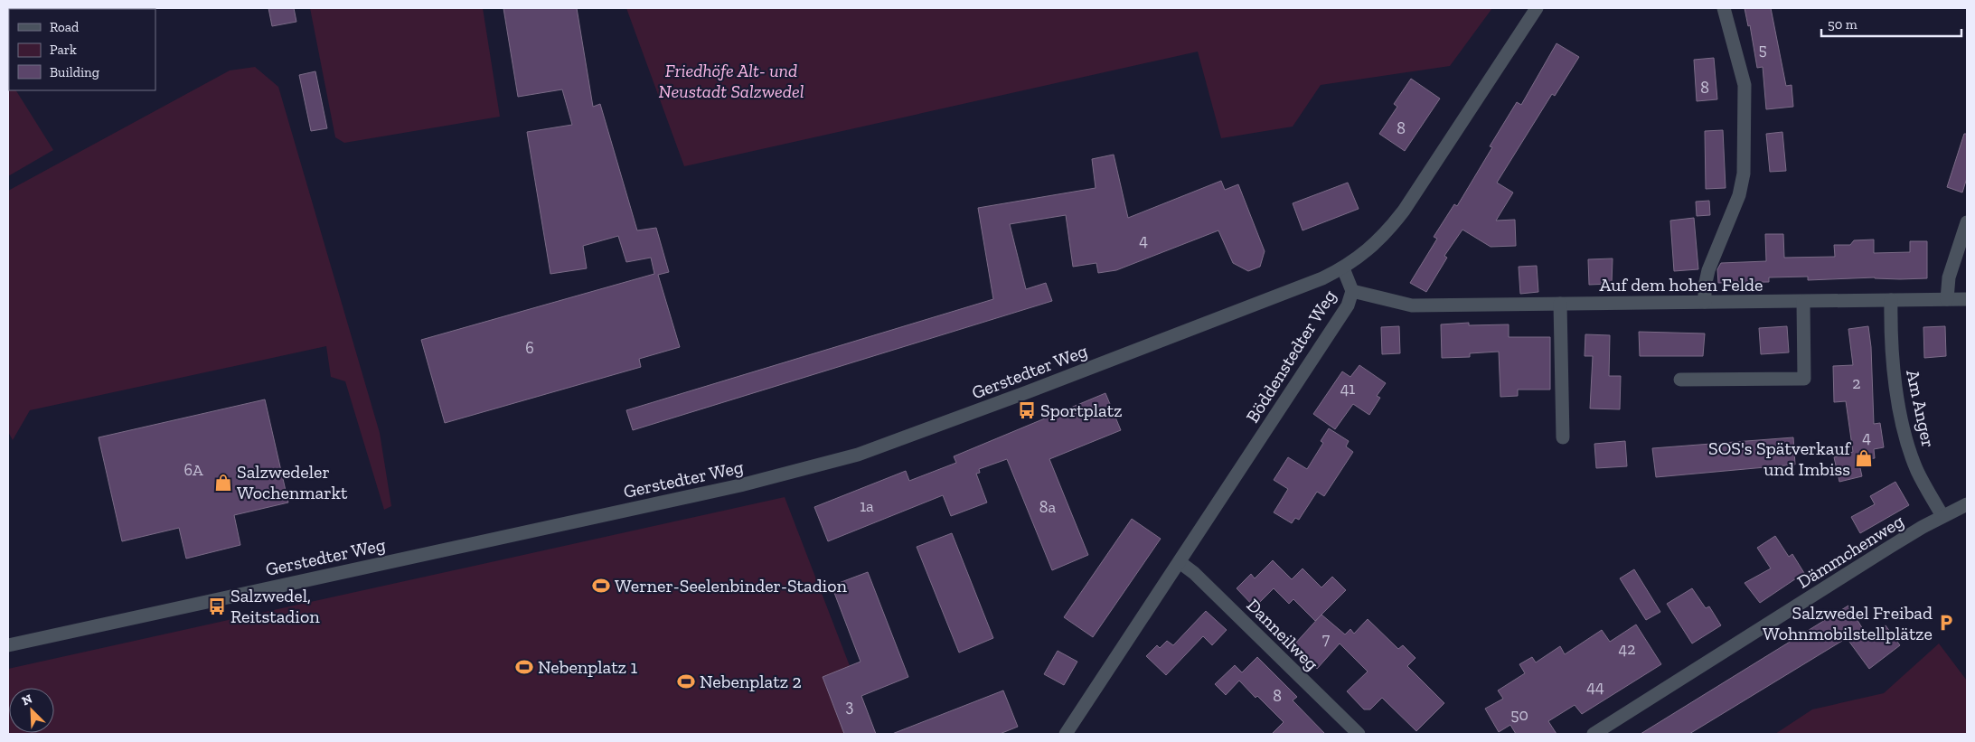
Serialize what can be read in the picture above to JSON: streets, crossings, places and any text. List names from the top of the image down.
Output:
{
  "streets": {
    "street": [
      "Auf dem hohen Felde",
      "Böddenstedter Weg",
      "Gerstedter Weg",
      "Am Anger",
      "Dämmchenweg",
      "Danneilweg"
    ]
  },
  "crossings": [
    ["Auf dem hohen Felde", "Böddenstedter Weg"],
    ["Auf dem hohen Felde", "Am Anger"],
    ["Böddenstedter Weg", "Gerstedter Weg"],
    ["Böddenstedter Weg", "Danneilweg"],
    ["Am Anger", "Dämmchenweg"]
  ],
  "parks": ["Friedhöfe Alt- und Neustadt Salzwedel"],
  "places": {
    "bus stop": ["Sportplatz", "Salzwedel, Reitstadion"],
    "shop": ["SOS's Spätverkauf und Imbiss", "Salzwedeler Wochenmarkt"],
    "sports": ["Werner-Seelenbinder-Stadion", "Nebenplatz 1", "Nebenplatz 2"],
    "parking": ["Salzwedel Freibad Wohnmobilstellplätze"]
  },
  "house_numbers": [
    "5",
    "8",
    "8",
    "4",
    "6",
    "2",
    "41",
    "4",
    "6A",
    "1a",
    "8a",
    "7",
    "42",
    "44",
    "8",
    "3",
    "50"
  ],
  "legend": ["Road", "Park", "Building"],
  "scale_bar": "50 m",
  "north": "top left"
}
